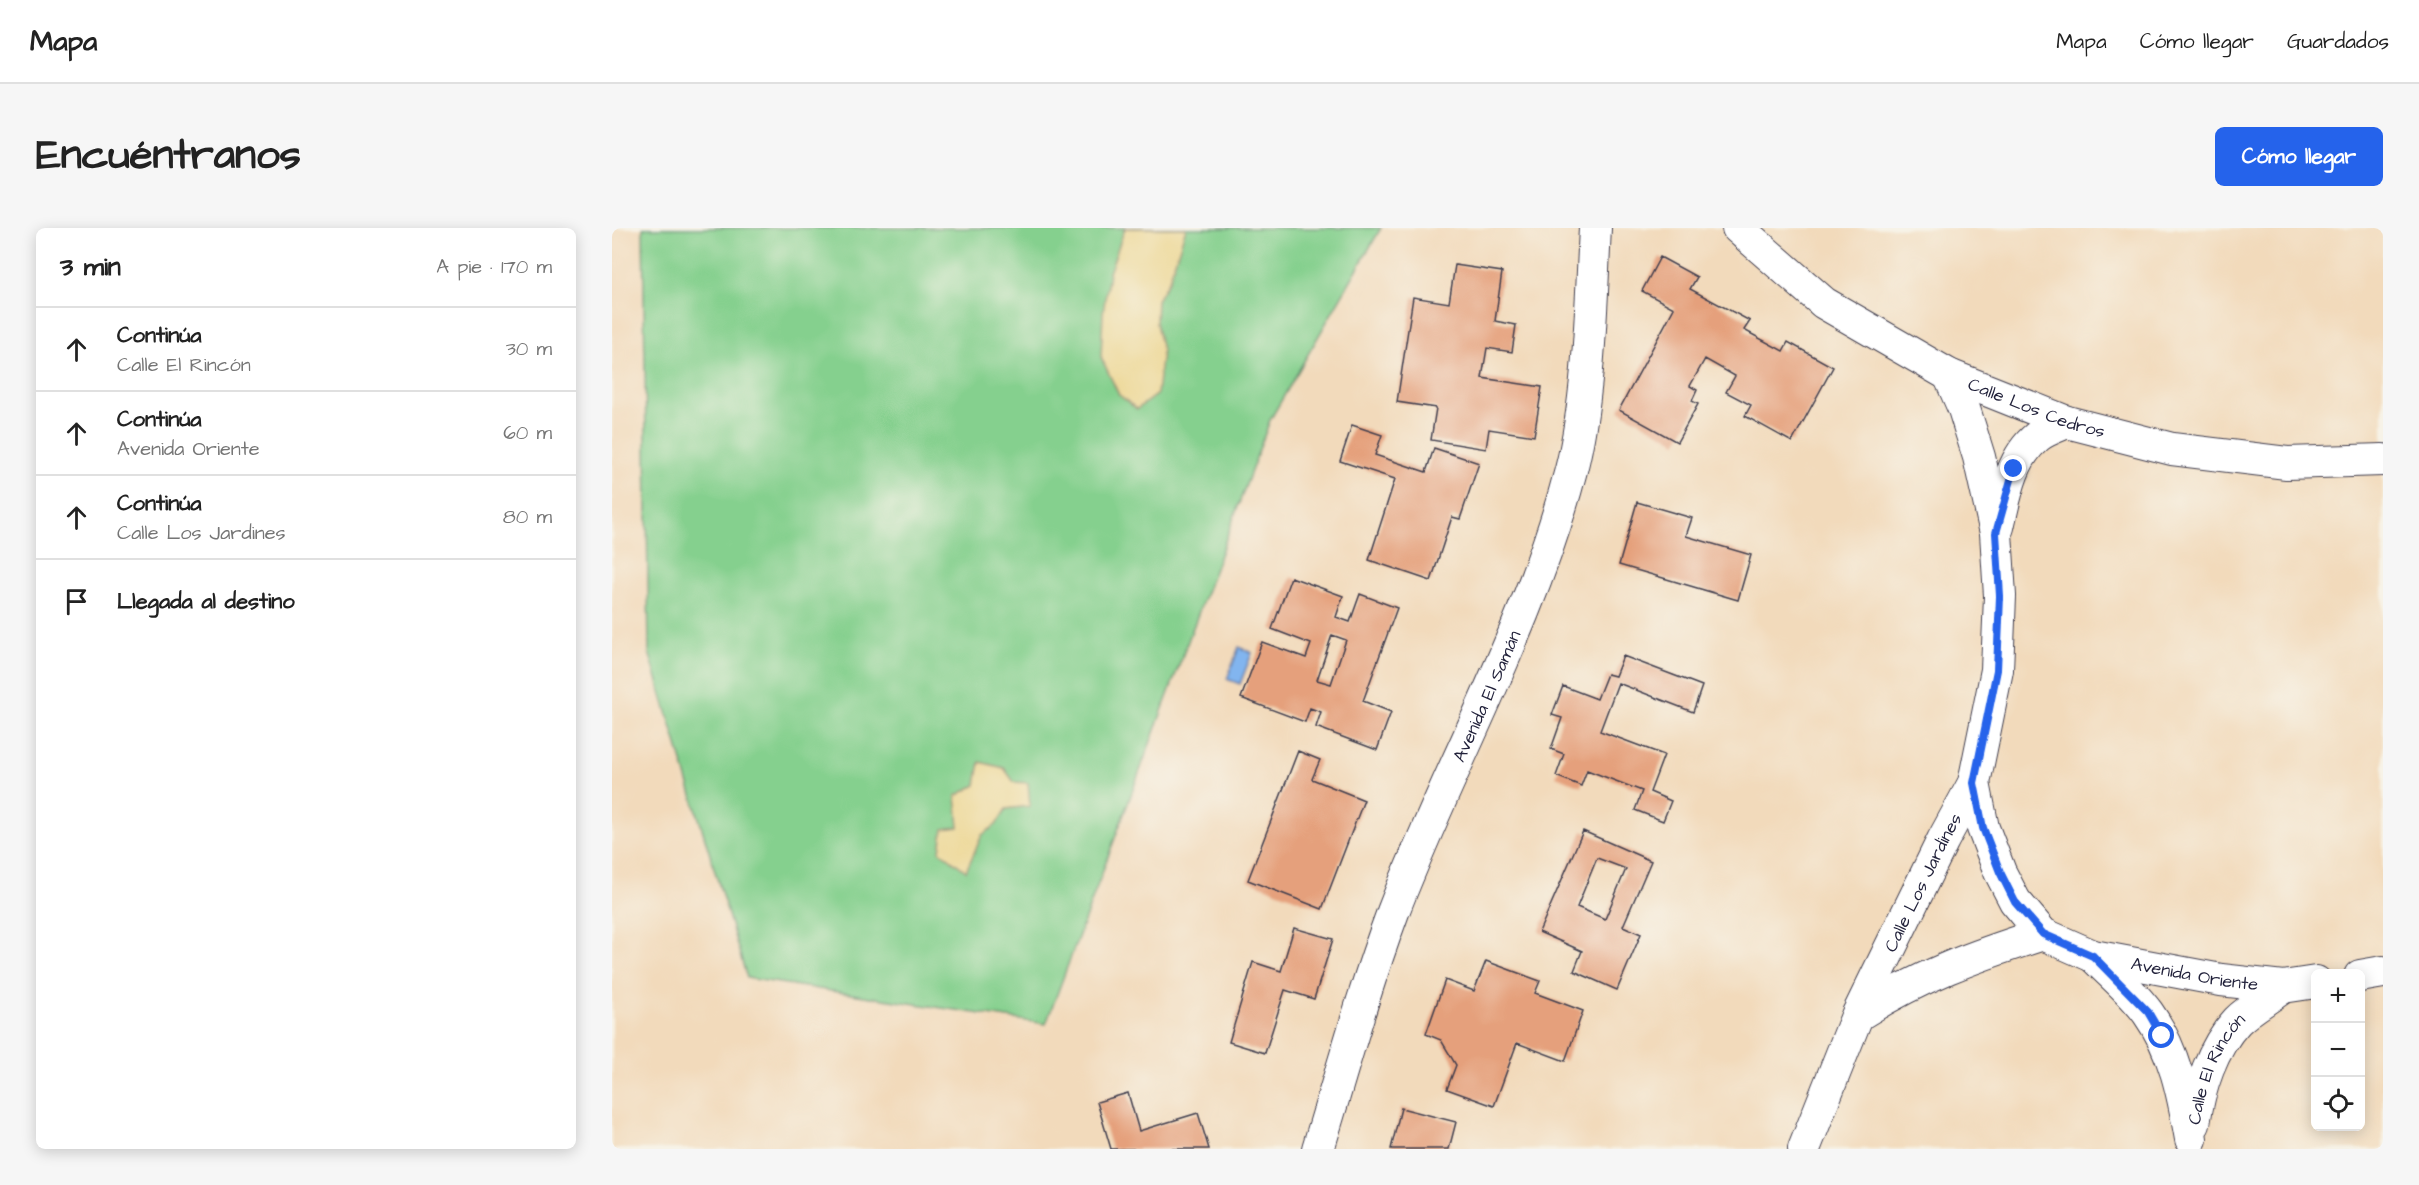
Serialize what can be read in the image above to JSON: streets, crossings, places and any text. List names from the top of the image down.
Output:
{
  "streets": {
    "street": [
      "Calle Los Cedros",
      "Avenida El Samán",
      "Calle Los Jardines",
      "Avenida Oriente",
      "Calle El Rincón"
    ]
  },
  "crossings": [
    ["Calle Los Cedros", "Calle Los Jardines"],
    ["Calle Los Jardines", "Avenida Oriente"],
    ["Avenida Oriente", "Calle El Rincón"]
  ],
  "page": {
    "header": "Mapa",
    "nav": ["Mapa", "Cómo llegar", "Guardados"],
    "title": "Encuéntranos",
    "buttons": "Cómo llegar",
    "heading": ["3 min", "A pie · 170 m"],
    "list": [
      ["Continúa", "Calle El Rincón", "30 m"],
      ["Continúa", "Avenida Oriente", "60 m"],
      ["Continúa", "Calle Los Jardines", "80 m"],
      "Llegada al destino"
    ],
    "map_buttons": ["+", "−"]
  }
}
